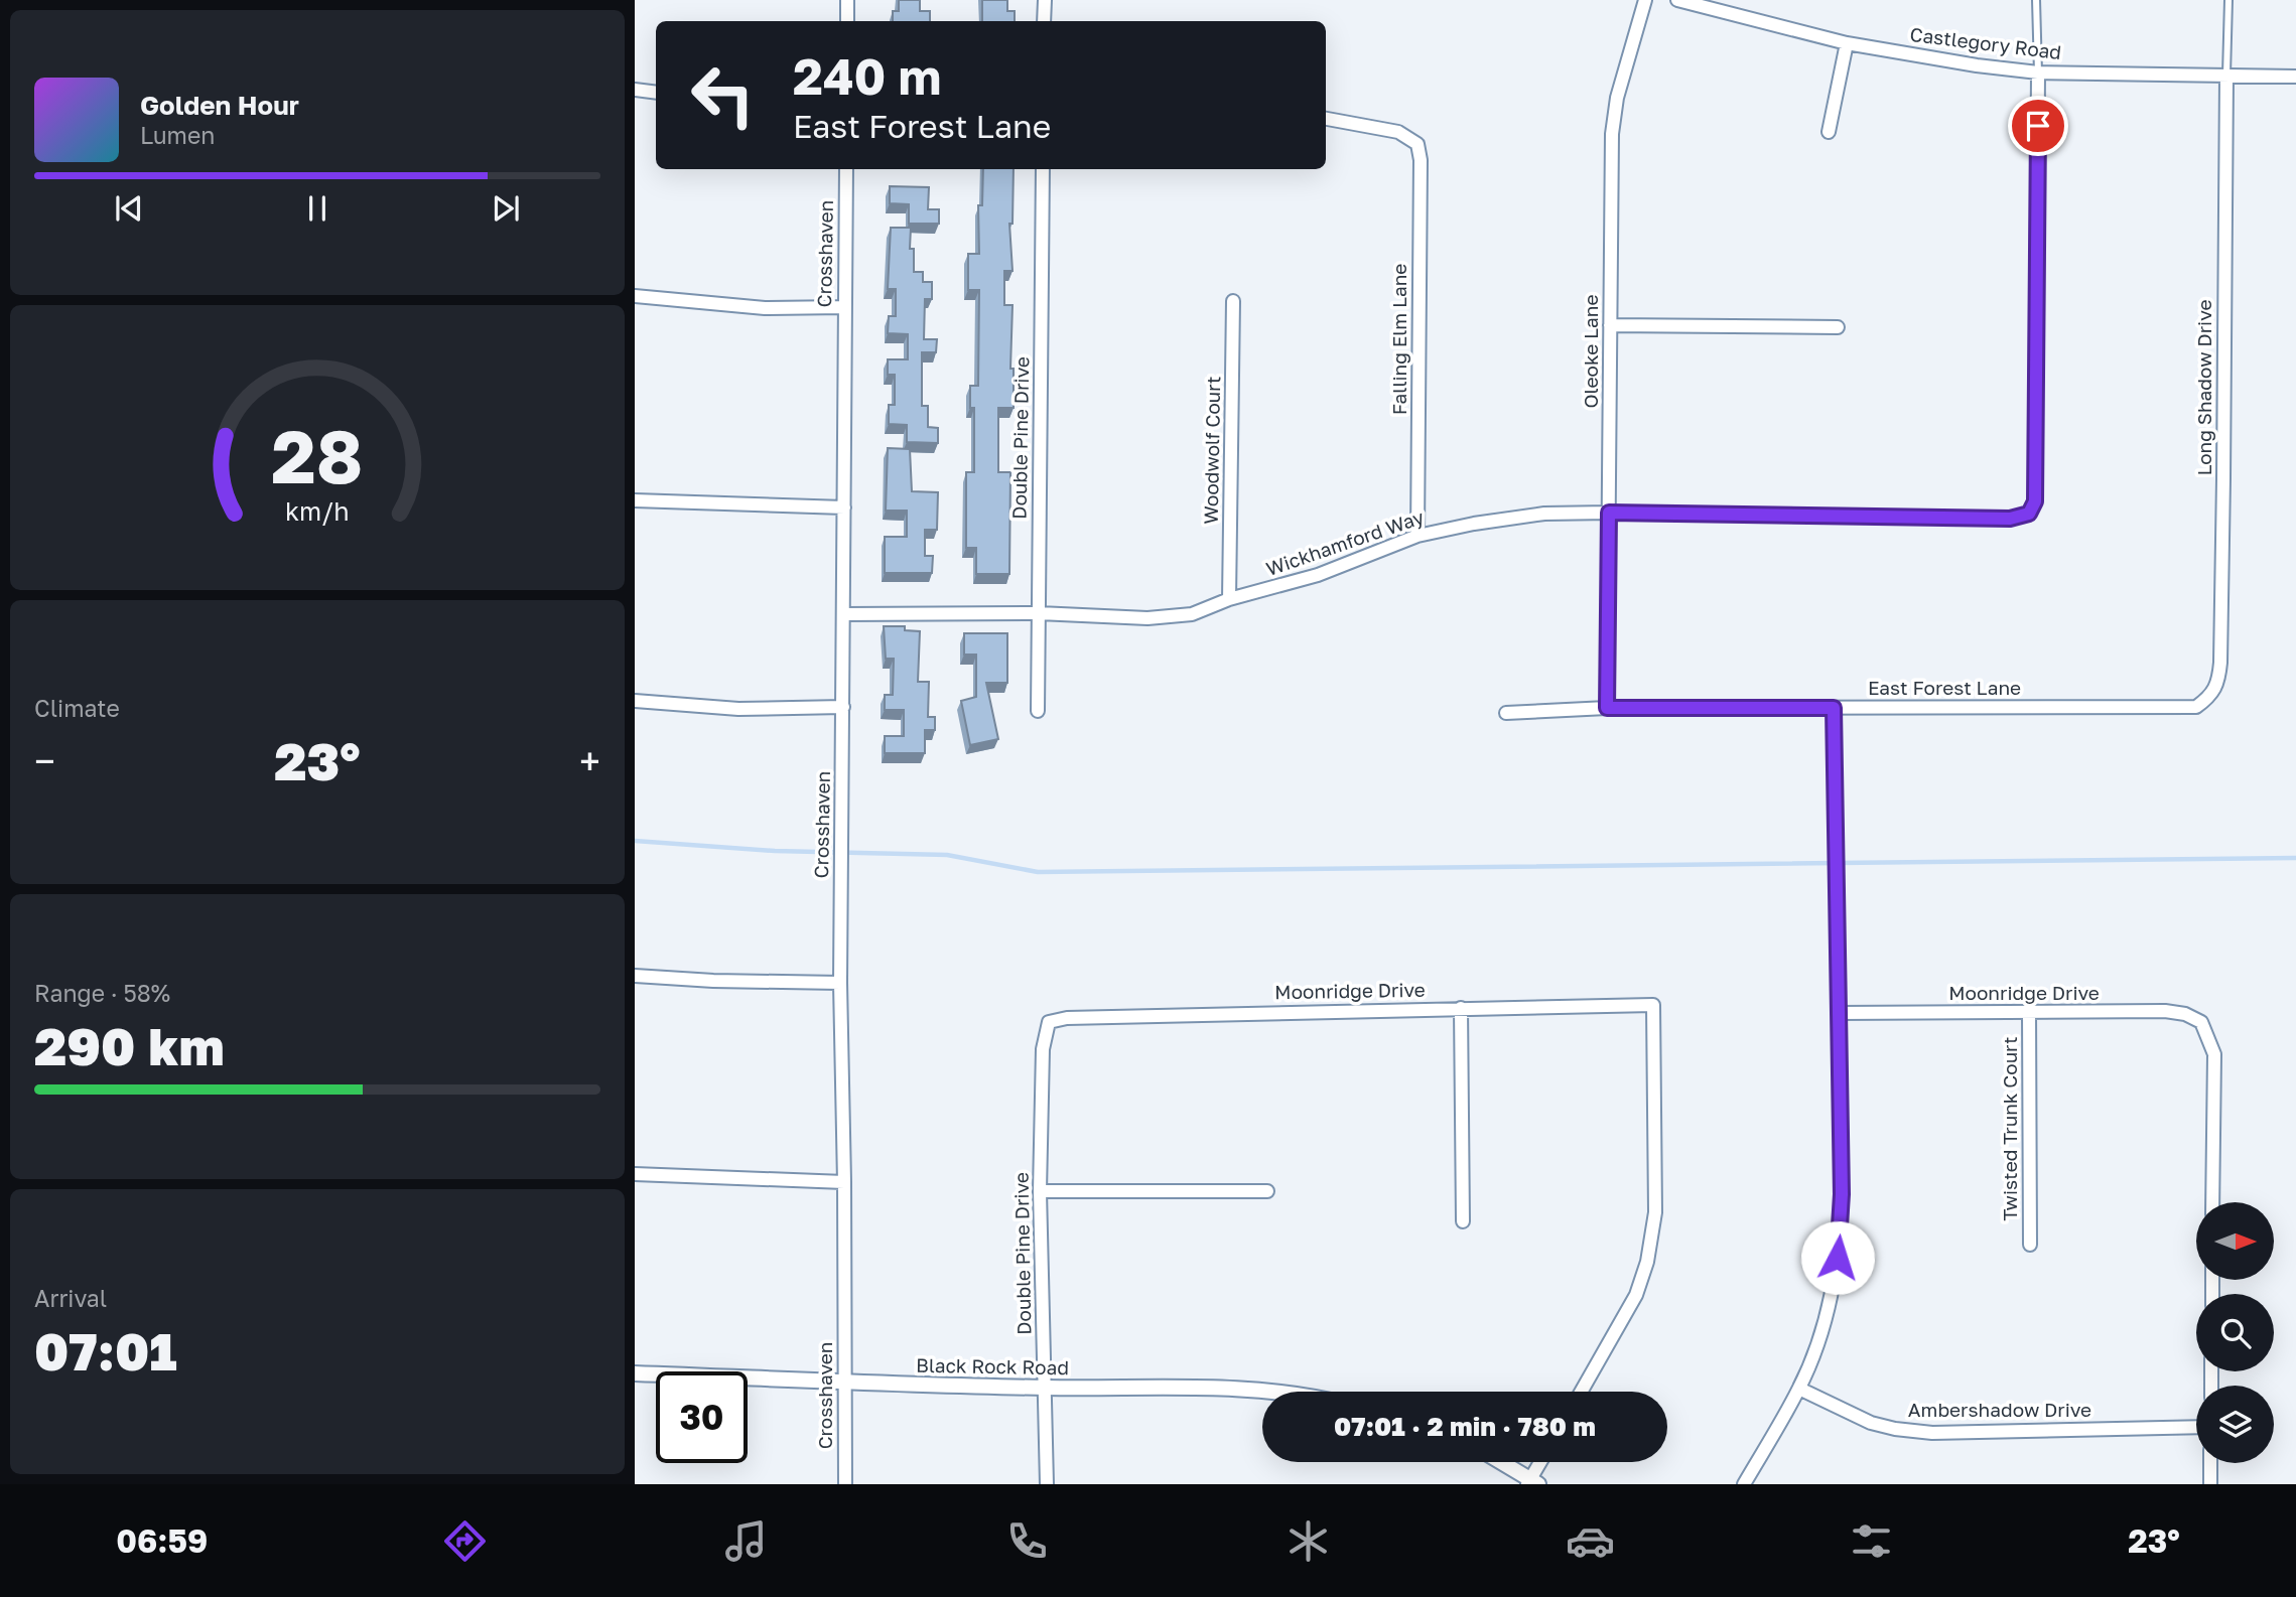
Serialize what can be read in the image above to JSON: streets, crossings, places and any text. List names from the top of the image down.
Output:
{
  "streets": {
    "street": [
      "Castlegory Road",
      "Crosshaven",
      "Falling Elm Lane",
      "Oleoke Lane",
      "Long Shadow Drive",
      "Double Pine Drive",
      "Woodwolf Court",
      "Wickhamford Way",
      "East Forest Lane",
      "Moonridge Drive",
      "Twisted Trunk Court",
      "Black Rock Road",
      "Ambershadow Drive"
    ]
  },
  "crossings": [
    ["Castlegory Road", "Long Shadow Drive"],
    ["Castlegory Road", "Wickhamford Way"],
    ["Crosshaven", "Wickhamford Way"],
    ["Crosshaven", "Black Rock Road"],
    ["Falling Elm Lane", "Wickhamford Way"],
    ["Oleoke Lane", "Wickhamford Way"],
    ["Oleoke Lane", "East Forest Lane"],
    ["Long Shadow Drive", "East Forest Lane"],
    ["Double Pine Drive", "Wickhamford Way"],
    ["Double Pine Drive", "Moonridge Drive"],
    ["Double Pine Drive", "Black Rock Road"],
    ["Woodwolf Court", "Wickhamford Way"],
    ["Moonridge Drive", "Twisted Trunk Court"]
  ],
  "north": "right",
  "page": {
    "turn": ["240 m", "East Forest Lane"],
    "song": ["Golden Hour", "Lumen"],
    "tile": [
      "Climate",
      ["Range · 58%", "290 km"],
      ["Arrival", "07:01"]
    ],
    "heat": ["−", "23°", "+"],
    "limit": "30",
    "trip": "07:01 · 2 min · 780 m",
    "tabs": ["06:59", "23°"],
    "gauge": ["28", "km/h"]
  }
}
